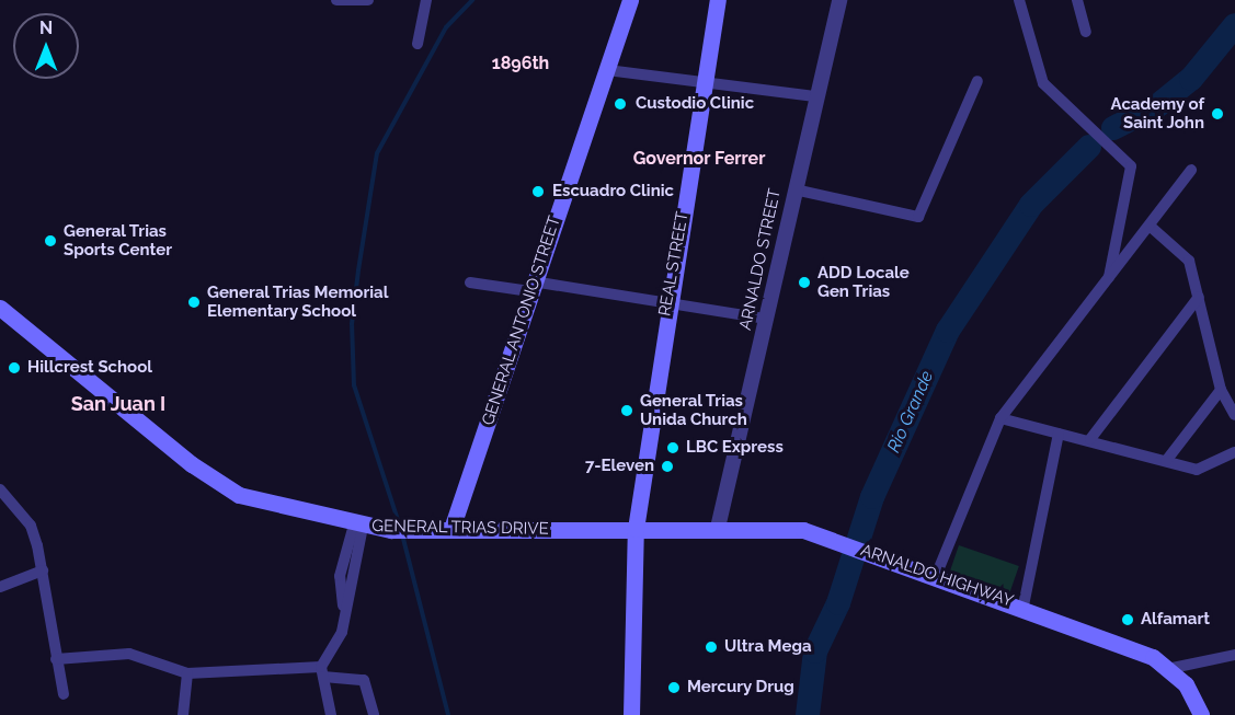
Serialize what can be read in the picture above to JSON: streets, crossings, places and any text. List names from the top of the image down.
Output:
{
  "streets": {
    "main road": [
      "REAL STREET",
      "GENERAL ANTONIO STREET",
      "GENERAL TRIAS DRIVE",
      "ARNALDO HIGHWAY"
    ],
    "street": ["ARNALDO STREET"]
  },
  "crossings": [
    ["ARNALDO STREET", "ARNALDO HIGHWAY"],
    ["REAL STREET", "GENERAL TRIAS DRIVE"],
    ["REAL STREET", "ARNALDO HIGHWAY"],
    ["GENERAL ANTONIO STREET", "GENERAL TRIAS DRIVE"],
    ["GENERAL TRIAS DRIVE", "ARNALDO HIGHWAY"]
  ],
  "districts": ["1896th", "Governor Ferrer", "San Juan I"],
  "water": ["Rio Grande"],
  "places": [
    "Custodio Clinic",
    "Academy of Saint John",
    "Escuadro Clinic",
    "General Trias Sports Center",
    "ADD Locale Gen Trias",
    "General Trias Memorial Elementary School",
    "Hillcrest School",
    "General Trias Unida Church",
    "LBC Express",
    "7-Eleven",
    "Alfamart",
    "Ultra Mega",
    "Mercury Drug"
  ],
  "north": "top"
}
